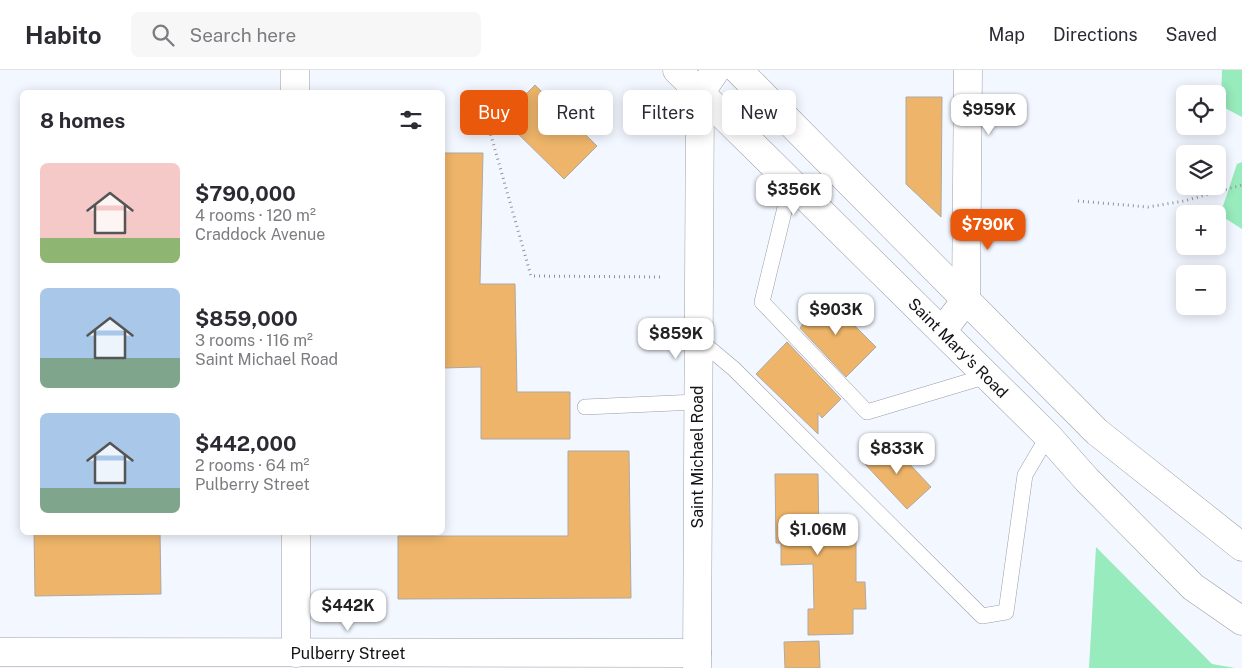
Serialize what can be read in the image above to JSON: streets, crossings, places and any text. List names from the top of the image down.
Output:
{
  "streets": {
    "street": ["Saint Mary's Road", "Saint Michael Road", "Pulberry Street"]
  },
  "crossings": [
    ["Saint Michael Road", "Pulberry Street"]
  ],
  "page": {
    "header": "Habito",
    "search": "Search here",
    "nav": ["Map", "Directions", "Saved"],
    "map_buttons": ["+", "−"],
    "chip": [
      "Buy",
      "Rent",
      "Filters",
      "New"
    ],
    "heading": "8 homes",
    "price": [
      "$959K",
      "$356K",
      "$790K",
      "$903K",
      "$859K",
      "$833K",
      "$1.06M",
      "$442K"
    ],
    "list": [
      {
        "name": "$790,000",
        "note": "4 rooms · 120 m² · Craddock Avenue"
      },
      {
        "name": "$859,000",
        "note": "3 rooms · 116 m² · Saint Michael Road"
      },
      {
        "name": "$442,000",
        "note": "2 rooms · 64 m² · Pulberry Street"
      }
    ]
  }
}
